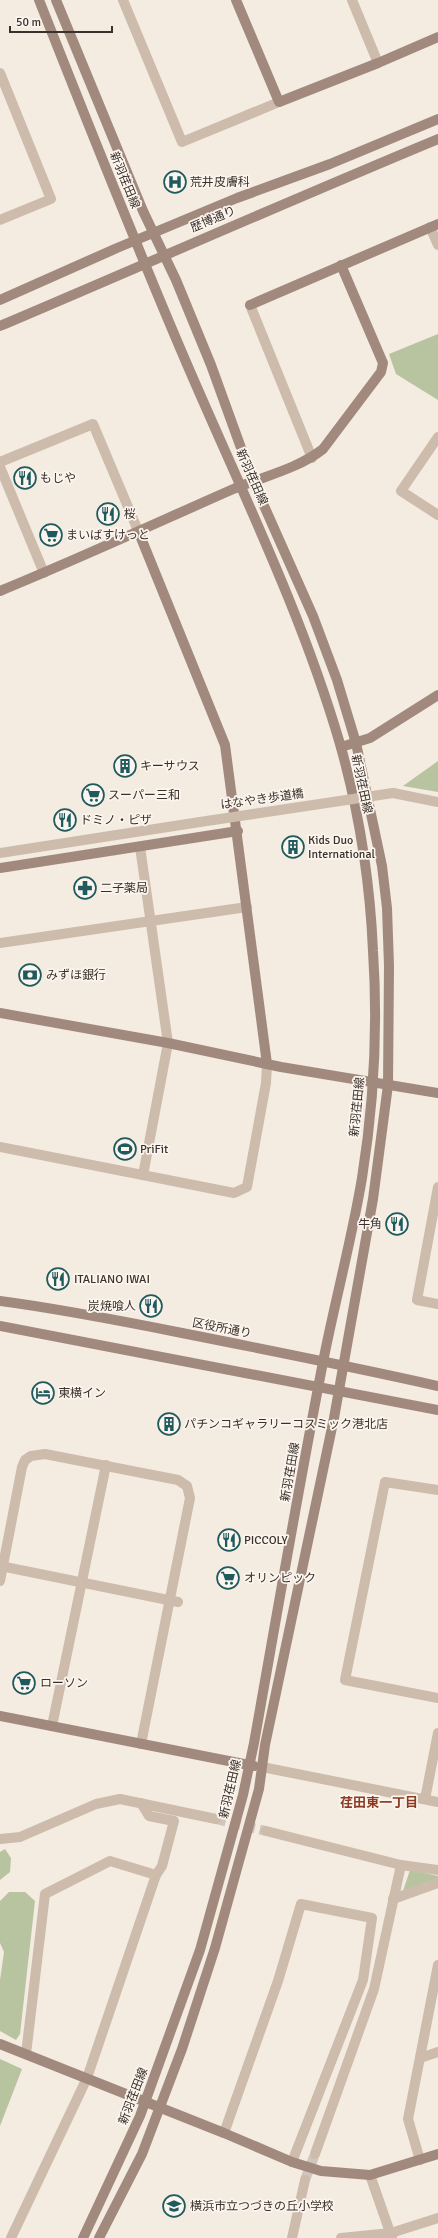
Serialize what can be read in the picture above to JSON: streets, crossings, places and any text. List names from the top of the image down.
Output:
{
  "streets": {
    "street": [
      "新羽荏田線",
      "歴博通り",
      "はなやき歩道橋",
      "区役所通り"
    ]
  },
  "crossings": [
    ["新羽荏田線", "歴博通り"],
    ["新羽荏田線", "区役所通り"]
  ],
  "districts": ["荏田東一丁目"],
  "places": {
    "hospital": ["荒井皮膚科"],
    "restaurant": [
      "もじや",
      "桜",
      "ドミノ・ピザ",
      "牛角",
      "ITALIANO IWAI",
      "炭焼喰人",
      "PICCOLY"
    ],
    "supermarket": [
      "まいばすけっと",
      "スーパー三和",
      "オリンピック",
      "ローソン"
    ],
    "building": ["キーサウス", "Kids Duo International", "パチンコギャラリーコスミック港北店"],
    "pharmacy": ["二子薬局"],
    "bank": ["みずほ銀行"],
    "sports": ["PriFit"],
    "hotel": ["東横イン"],
    "school or university": ["横浜市立つづきの丘小学校"]
  },
  "scale_bar": "50 m"
}
